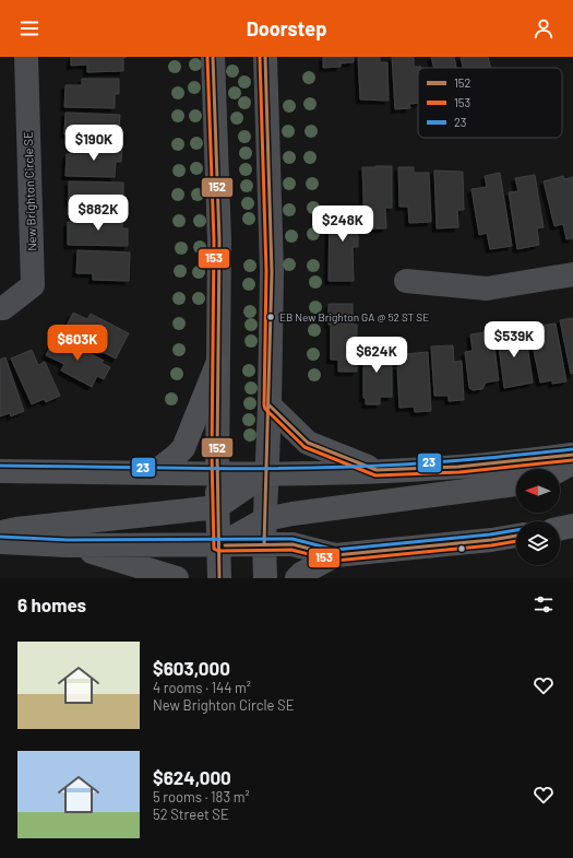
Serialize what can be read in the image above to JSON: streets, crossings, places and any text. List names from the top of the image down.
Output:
{
  "streets": {
    "street": ["New Brighton Circle SE"]
  },
  "places": ["EB New Brighton GA @ 52 ST SE"],
  "lines": ["transit line 152", "transit line 153", "transit line 23"],
  "legend": ["152", "153", "23"],
  "north": "left",
  "page": {
    "header": "Doorstep",
    "price": [
      "$190K",
      "$882K",
      "$248K",
      "$539K",
      "$603K",
      "$624K"
    ],
    "heading": "6 homes",
    "list": [
      {
        "name": "$603,000",
        "note": "4 rooms · 144 m² · New Brighton Circle SE"
      },
      {
        "name": "$624,000",
        "note": "5 rooms · 183 m² · 52 Street SE"
      }
    ]
  }
}
